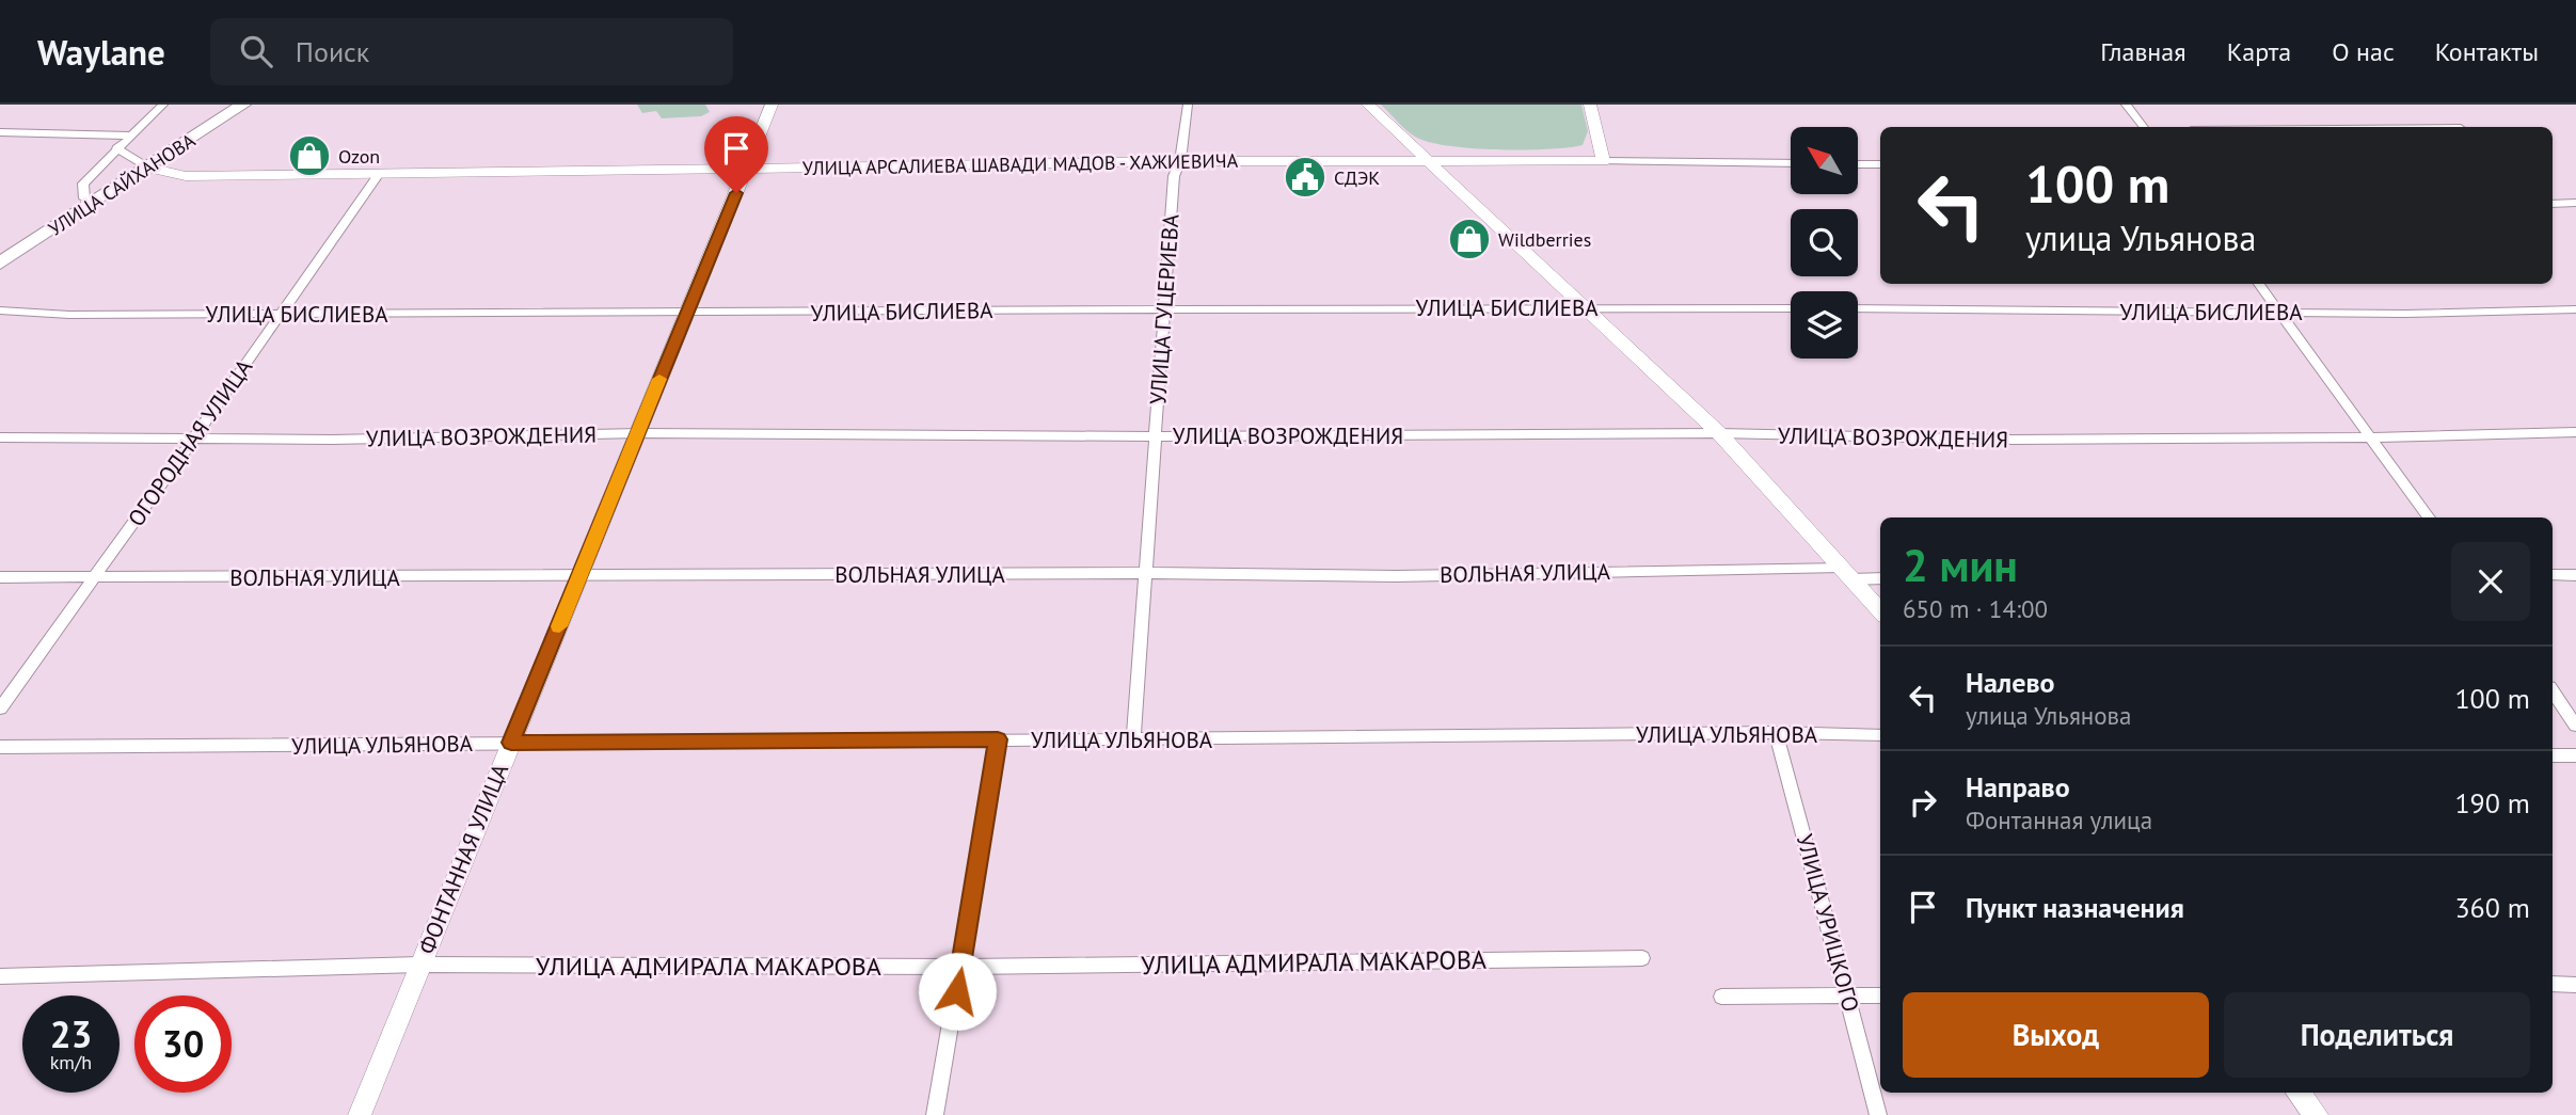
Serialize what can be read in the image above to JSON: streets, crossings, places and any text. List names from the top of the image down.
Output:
{
  "streets": {
    "main road": ["УЛИЦА САЙХАНОВА"],
    "street": [
      "УЛИЦА АРСАЛИЕВА ШАВАДИ МАДОВ - ХАЖИЕВИЧА",
      "УЛИЦА БИСЛИЕВА",
      "УЛИЦА ГУЦЕРИЕВА",
      "УЛИЦА ВОЗРОЖДЕНИЯ",
      "ОГОРОДНАЯ УЛИЦА",
      "ВОЛЬНАЯ УЛИЦА",
      "УЛИЦА УЛЬЯНОВА",
      "ФОНТАННАЯ УЛИЦА",
      "УЛИЦА УРИЦКОГО",
      "УЛИЦА АДМИРАЛА МАКАРОВА"
    ]
  },
  "crossings": [
    ["УЛИЦА АРСАЛИЕВА ШАВАДИ МАДОВ - ХАЖИЕВИЧА", "УЛИЦА САЙХАНОВА"],
    ["УЛИЦА АРСАЛИЕВА ШАВАДИ МАДОВ - ХАЖИЕВИЧА", "УЛИЦА ГУЦЕРИЕВА"],
    ["УЛИЦА АРСАЛИЕВА ШАВАДИ МАДОВ - ХАЖИЕВИЧА", "ОГОРОДНАЯ УЛИЦА"],
    ["УЛИЦА АРСАЛИЕВА ШАВАДИ МАДОВ - ХАЖИЕВИЧА", "ФОНТАННАЯ УЛИЦА"],
    ["УЛИЦА БИСЛИЕВА", "УЛИЦА ГУЦЕРИЕВА"],
    ["УЛИЦА БИСЛИЕВА", "ОГОРОДНАЯ УЛИЦА"],
    ["УЛИЦА БИСЛИЕВА", "ФОНТАННАЯ УЛИЦА"],
    ["УЛИЦА ГУЦЕРИЕВА", "УЛИЦА ВОЗРОЖДЕНИЯ"],
    ["УЛИЦА ГУЦЕРИЕВА", "ВОЛЬНАЯ УЛИЦА"],
    ["УЛИЦА ГУЦЕРИЕВА", "УЛИЦА УЛЬЯНОВА"],
    ["УЛИЦА ВОЗРОЖДЕНИЯ", "ОГОРОДНАЯ УЛИЦА"],
    ["УЛИЦА ВОЗРОЖДЕНИЯ", "ФОНТАННАЯ УЛИЦА"],
    ["ОГОРОДНАЯ УЛИЦА", "ВОЛЬНАЯ УЛИЦА"],
    ["ВОЛЬНАЯ УЛИЦА", "ФОНТАННАЯ УЛИЦА"],
    ["УЛИЦА УЛЬЯНОВА", "ФОНТАННАЯ УЛИЦА"],
    ["УЛИЦА УЛЬЯНОВА", "УЛИЦА УРИЦКОГО"],
    ["ФОНТАННАЯ УЛИЦА", "УЛИЦА АДМИРАЛА МАКАРОВА"]
  ],
  "places": {
    "shop": ["Ozon", "Wildberries"],
    "public building": ["СДЭК"]
  },
  "north": "top left",
  "page": {
    "header": "Waylane",
    "search": "Поиск",
    "nav": [
      "Главная",
      "Карта",
      "О нас",
      "Контакты"
    ],
    "turn": ["100 m", "улица Ульянова"],
    "heading": ["2 мин", "650 m · 14:00"],
    "list": [
      {
        "name": "Налево",
        "note": "улица Ульянова",
        "value": "100 m"
      },
      {
        "name": "Направо",
        "note": "Фонтанная улица",
        "value": "190 m"
      },
      {
        "name": "Пункт назначения",
        "value": "360 m"
      }
    ],
    "buttons": ["Выход", "Поделиться"],
    "speed": "23 km/h",
    "limit": "30"
  }
}
